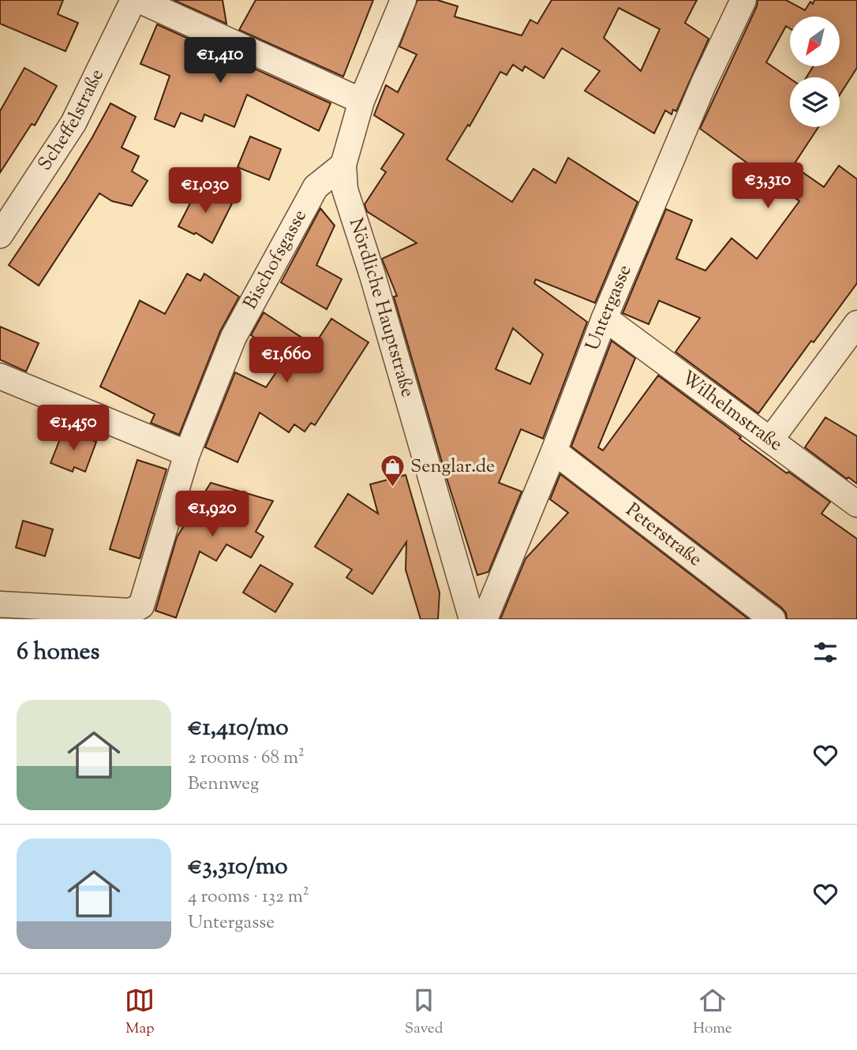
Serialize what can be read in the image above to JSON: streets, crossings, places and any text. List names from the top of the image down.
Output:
{
  "streets": {
    "street": [
      "Scheffelstraße",
      "Bischofsgasse",
      "Nördliche Hauptstraße",
      "Untergasse",
      "Wilhelmstraße",
      "Peterstraße"
    ]
  },
  "crossings": [
    ["Bischofsgasse", "Nördliche Hauptstraße"],
    ["Untergasse", "Wilhelmstraße"],
    ["Untergasse", "Peterstraße"]
  ],
  "places": {
    "shop": ["Senglar.de"]
  },
  "north": "bottom left",
  "page": {
    "price": [
      "€1,410",
      "€3,310",
      "€1,030",
      "€1,660",
      "€1,450",
      "€1,920"
    ],
    "heading": "6 homes",
    "list": [
      {
        "name": "€1,410/mo",
        "note": "2 rooms · 68 m² · Bennweg"
      },
      {
        "name": "€3,310/mo",
        "note": "4 rooms · 132 m² · Untergasse"
      }
    ],
    "tabs": ["Map", "Saved", "Home"]
  }
}
